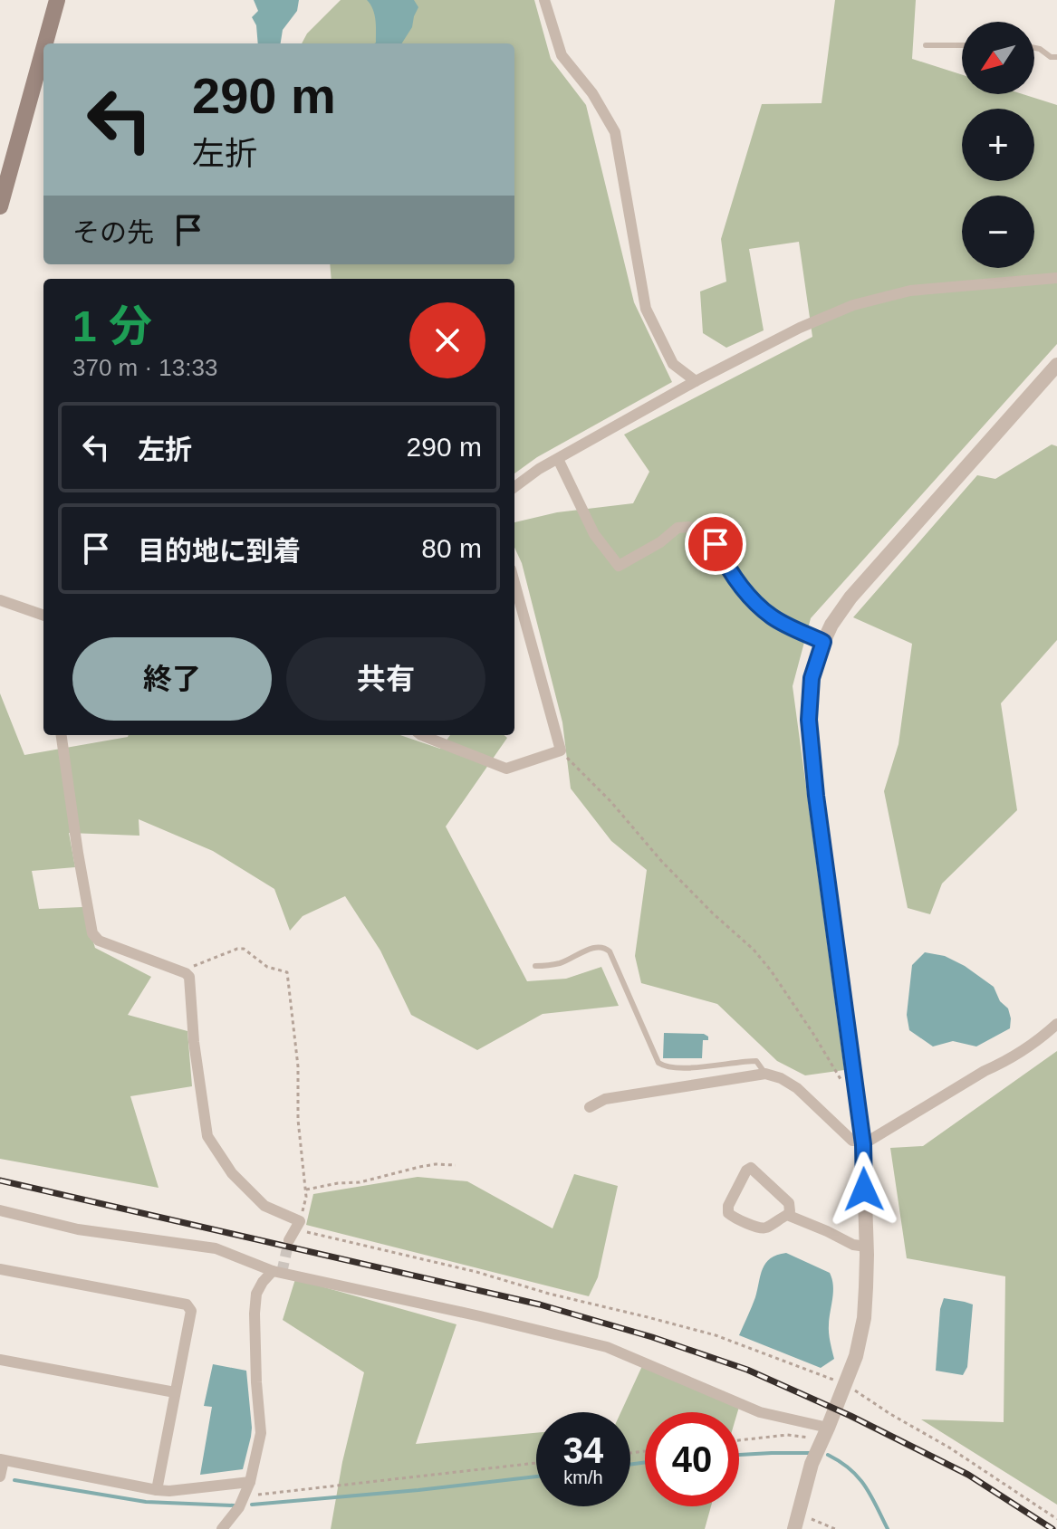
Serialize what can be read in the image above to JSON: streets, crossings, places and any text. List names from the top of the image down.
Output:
{
  "north": "bottom left",
  "page": {
    "map_buttons": ["+", "−"],
    "turn": ["290 m", "左折"],
    "then": "その先",
    "heading": ["1 分", "370 m · 13:33"],
    "list": [
      {
        "name": "左折",
        "value": "290 m"
      },
      {
        "name": "目的地に到着",
        "value": "80 m"
      }
    ],
    "buttons": ["終了", "共有"],
    "speed": "34 km/h",
    "limit": "40"
  }
}
